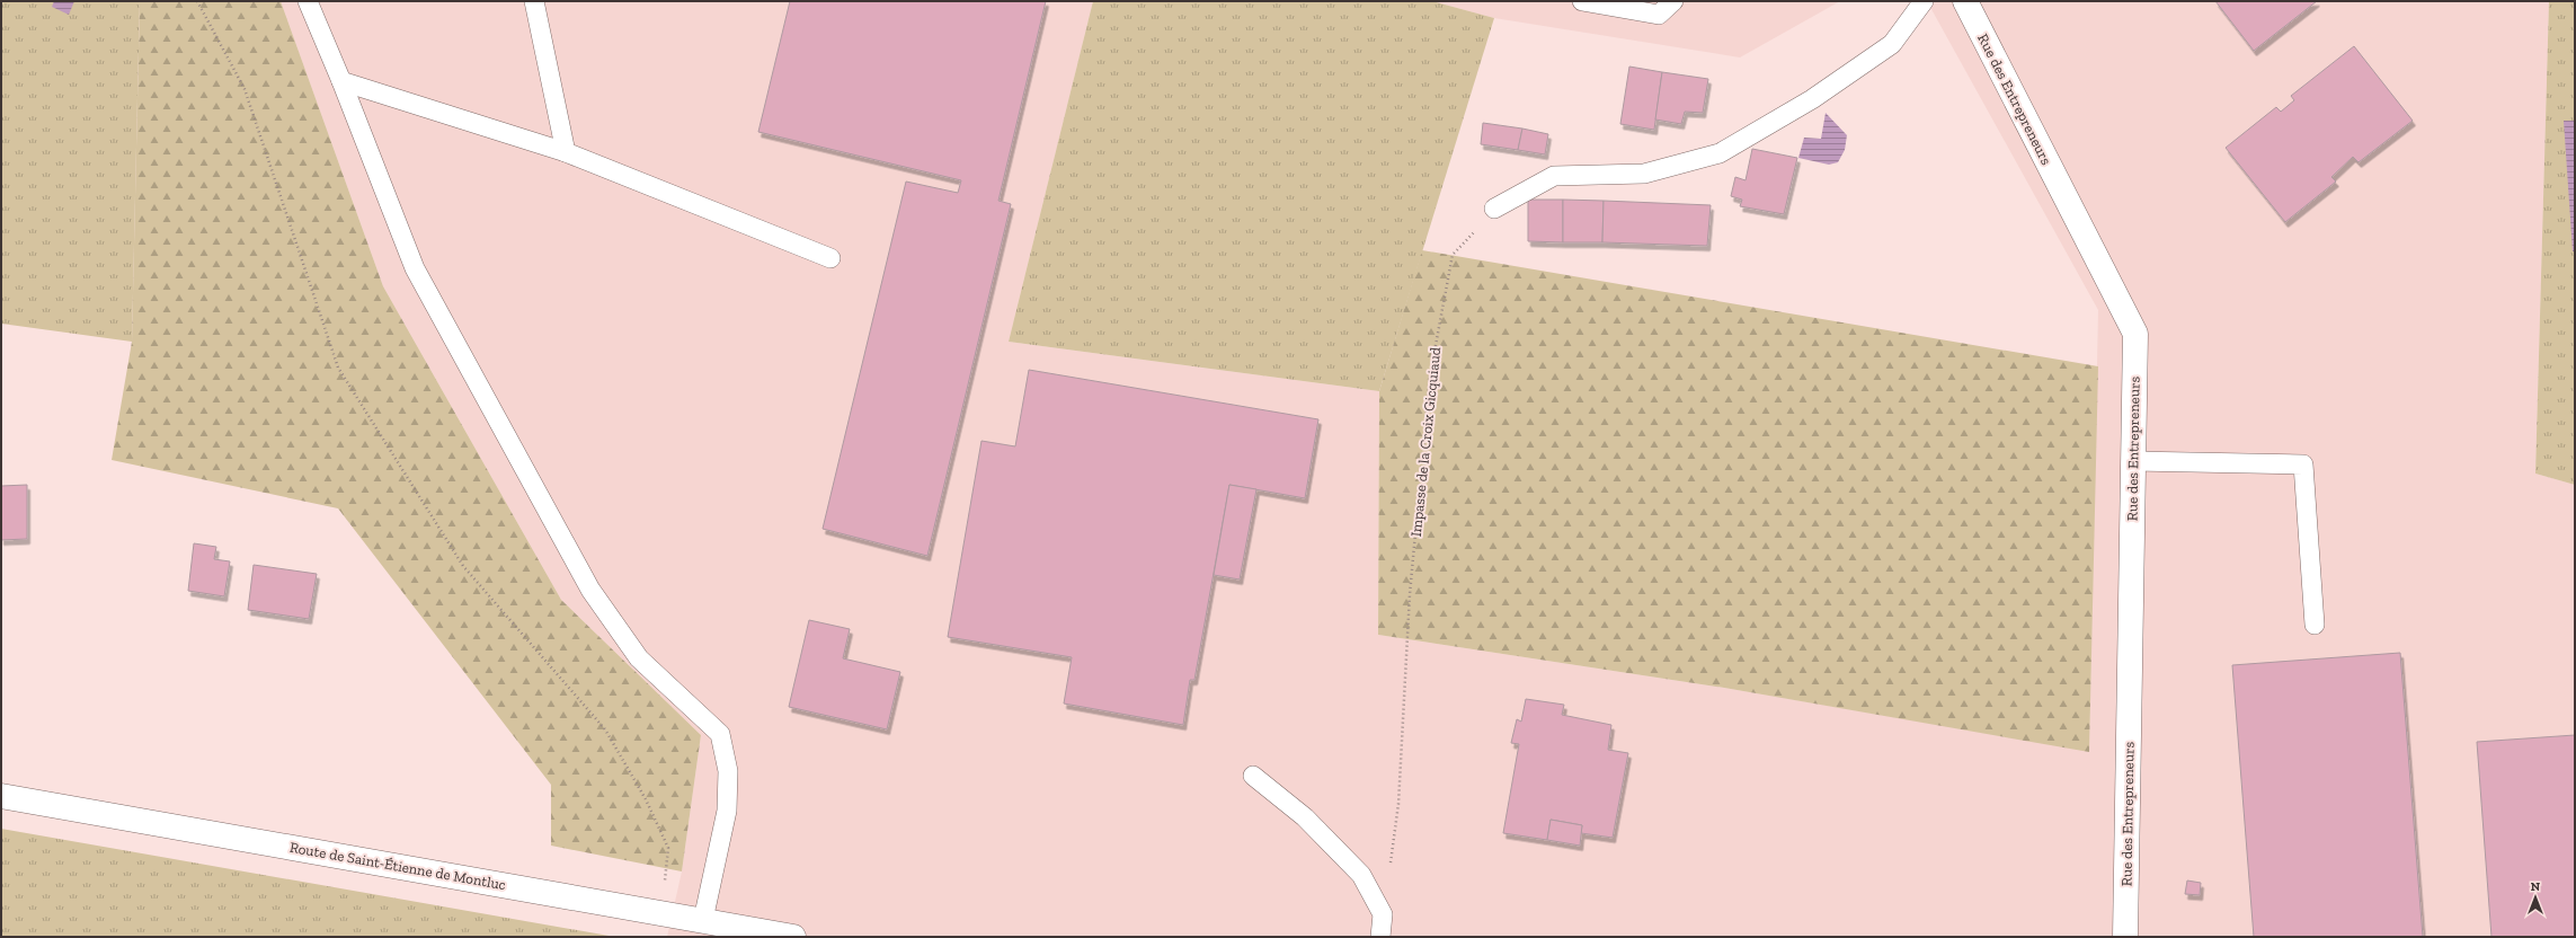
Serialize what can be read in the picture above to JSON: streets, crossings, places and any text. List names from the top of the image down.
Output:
{
  "streets": {
    "street": ["Rue des Entrepreneurs", "Route de Saint-Étienne de Montluc"],
    "path": ["Impasse de la Croix Gicquiaud"]
  },
  "north": "top"
}
